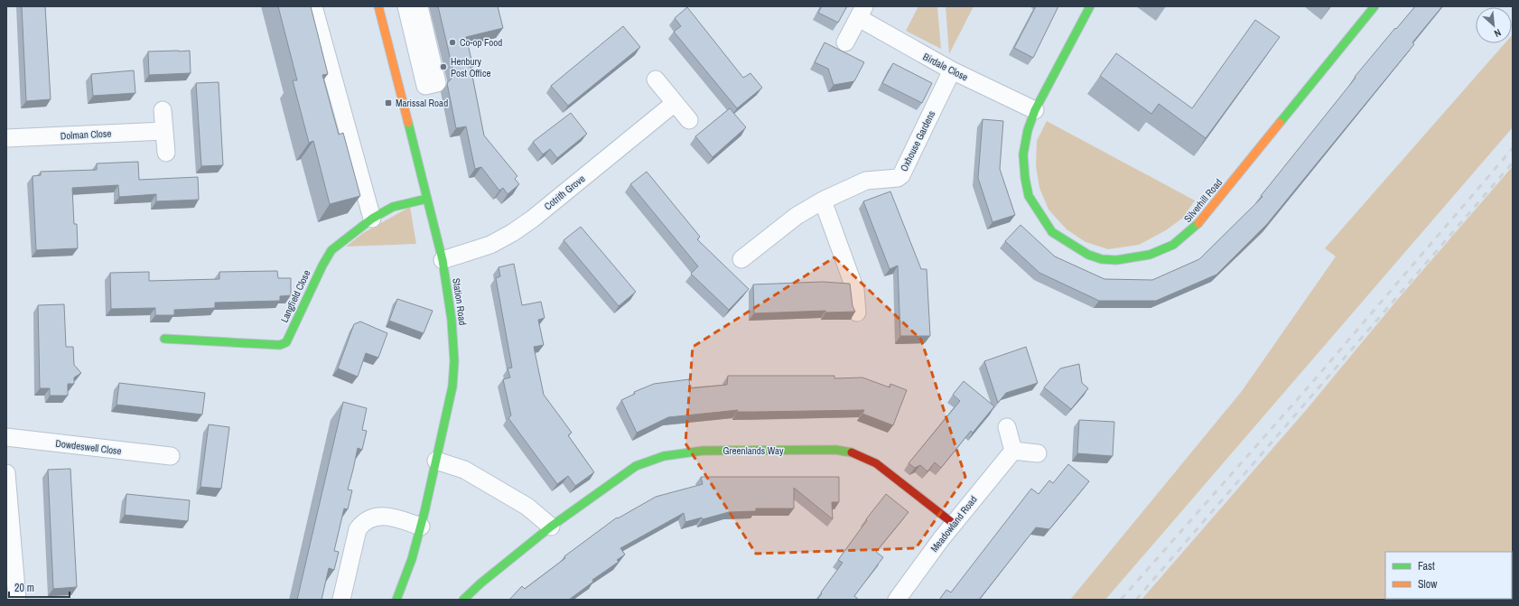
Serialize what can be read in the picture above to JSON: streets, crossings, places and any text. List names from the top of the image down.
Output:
{
  "streets": {
    "street": [
      "Birdale Close",
      "Dolman Close",
      "Oxhouse Gardens",
      "Cotrith Grove",
      "Silverhill Road",
      "Langfield Close",
      "Station Road",
      "Dowdeswell Close",
      "Greenlands Way",
      "Meadowland Road"
    ]
  },
  "crossings": [
    ["Birdale Close", "Oxhouse Gardens"],
    ["Birdale Close", "Silverhill Road"],
    ["Cotrith Grove", "Station Road"],
    ["Langfield Close", "Station Road"],
    ["Greenlands Way", "Meadowland Road"]
  ],
  "places": {
    "other": ["Co-op Food", "Henbury Post Office"],
    "transit": ["Marissal Road"]
  },
  "legend": ["Fast", "Slow"],
  "scale_bar": "20 m",
  "north": "bottom right"
}
